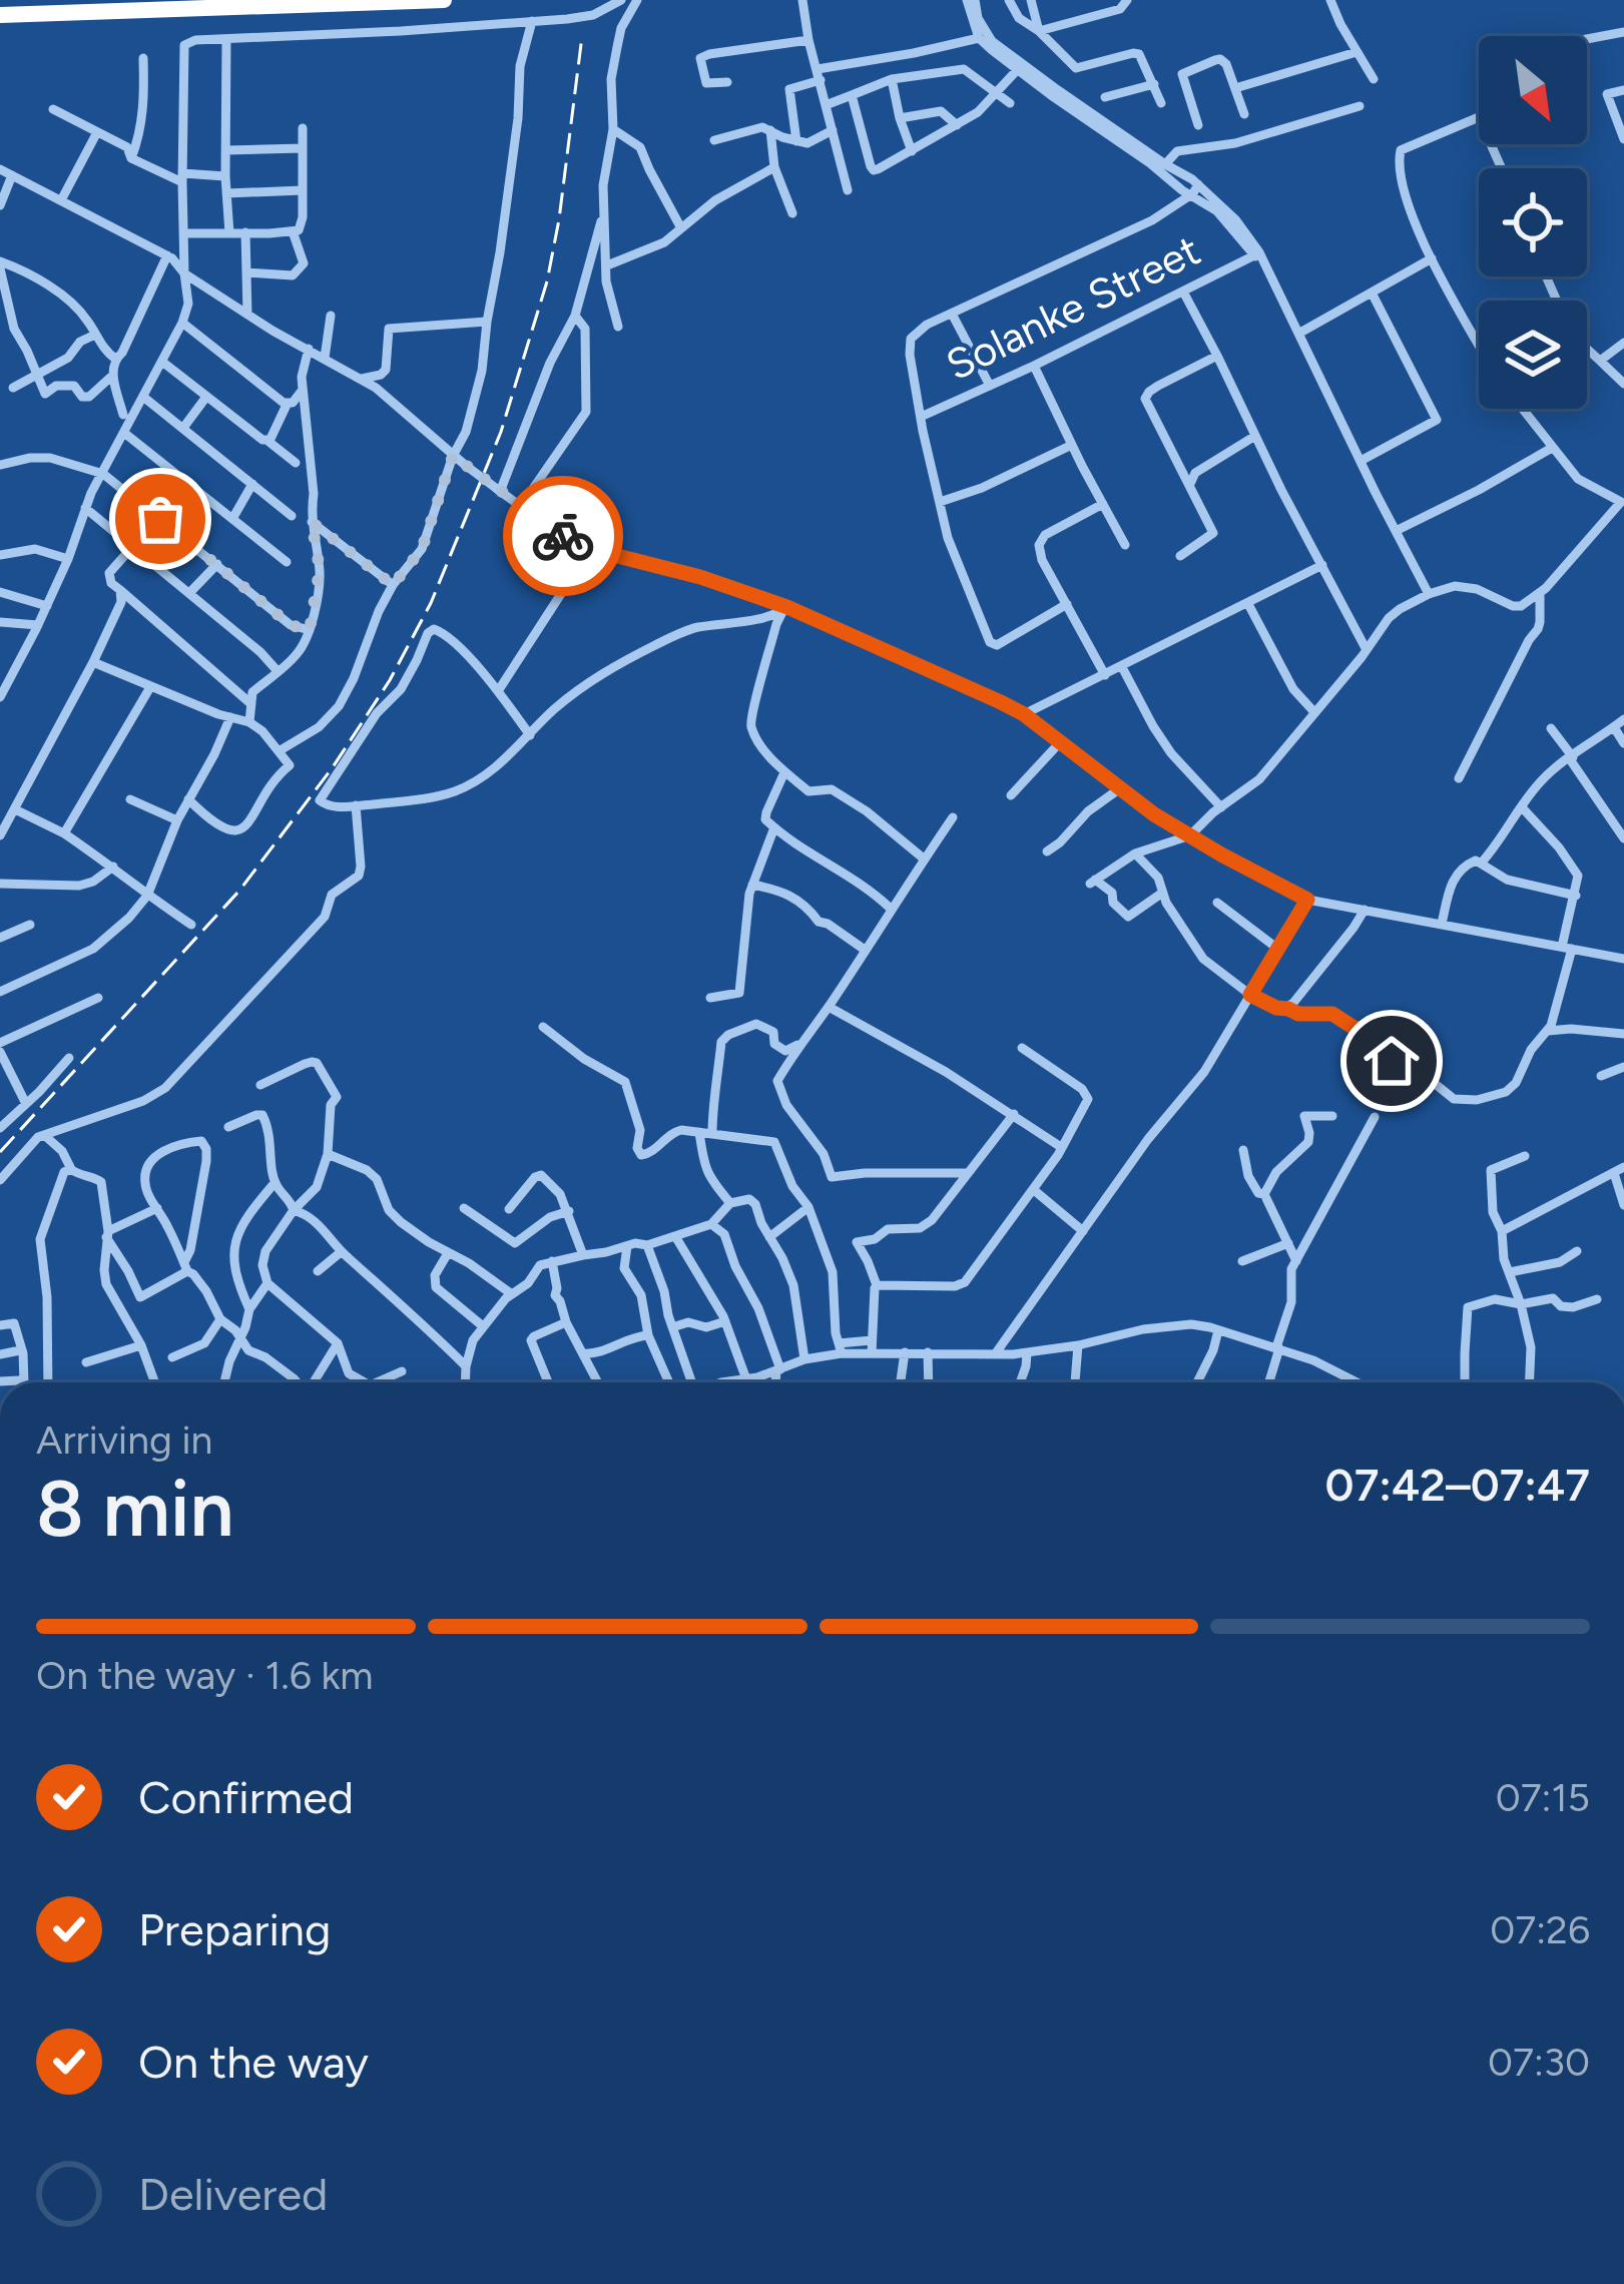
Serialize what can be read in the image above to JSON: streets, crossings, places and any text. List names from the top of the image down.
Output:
{
  "streets": {
    "street": ["Solanke Street"]
  },
  "north": "bottom right",
  "page": {
    "heading": ["8 min", "Arriving in", "07:42–07:47"],
    "bar": "On the way · 1.6 km",
    "list": [
      ["Confirmed", "07:15"],
      ["Preparing", "07:26"],
      ["On the way", "07:30"],
      "Delivered"
    ]
  }
}
